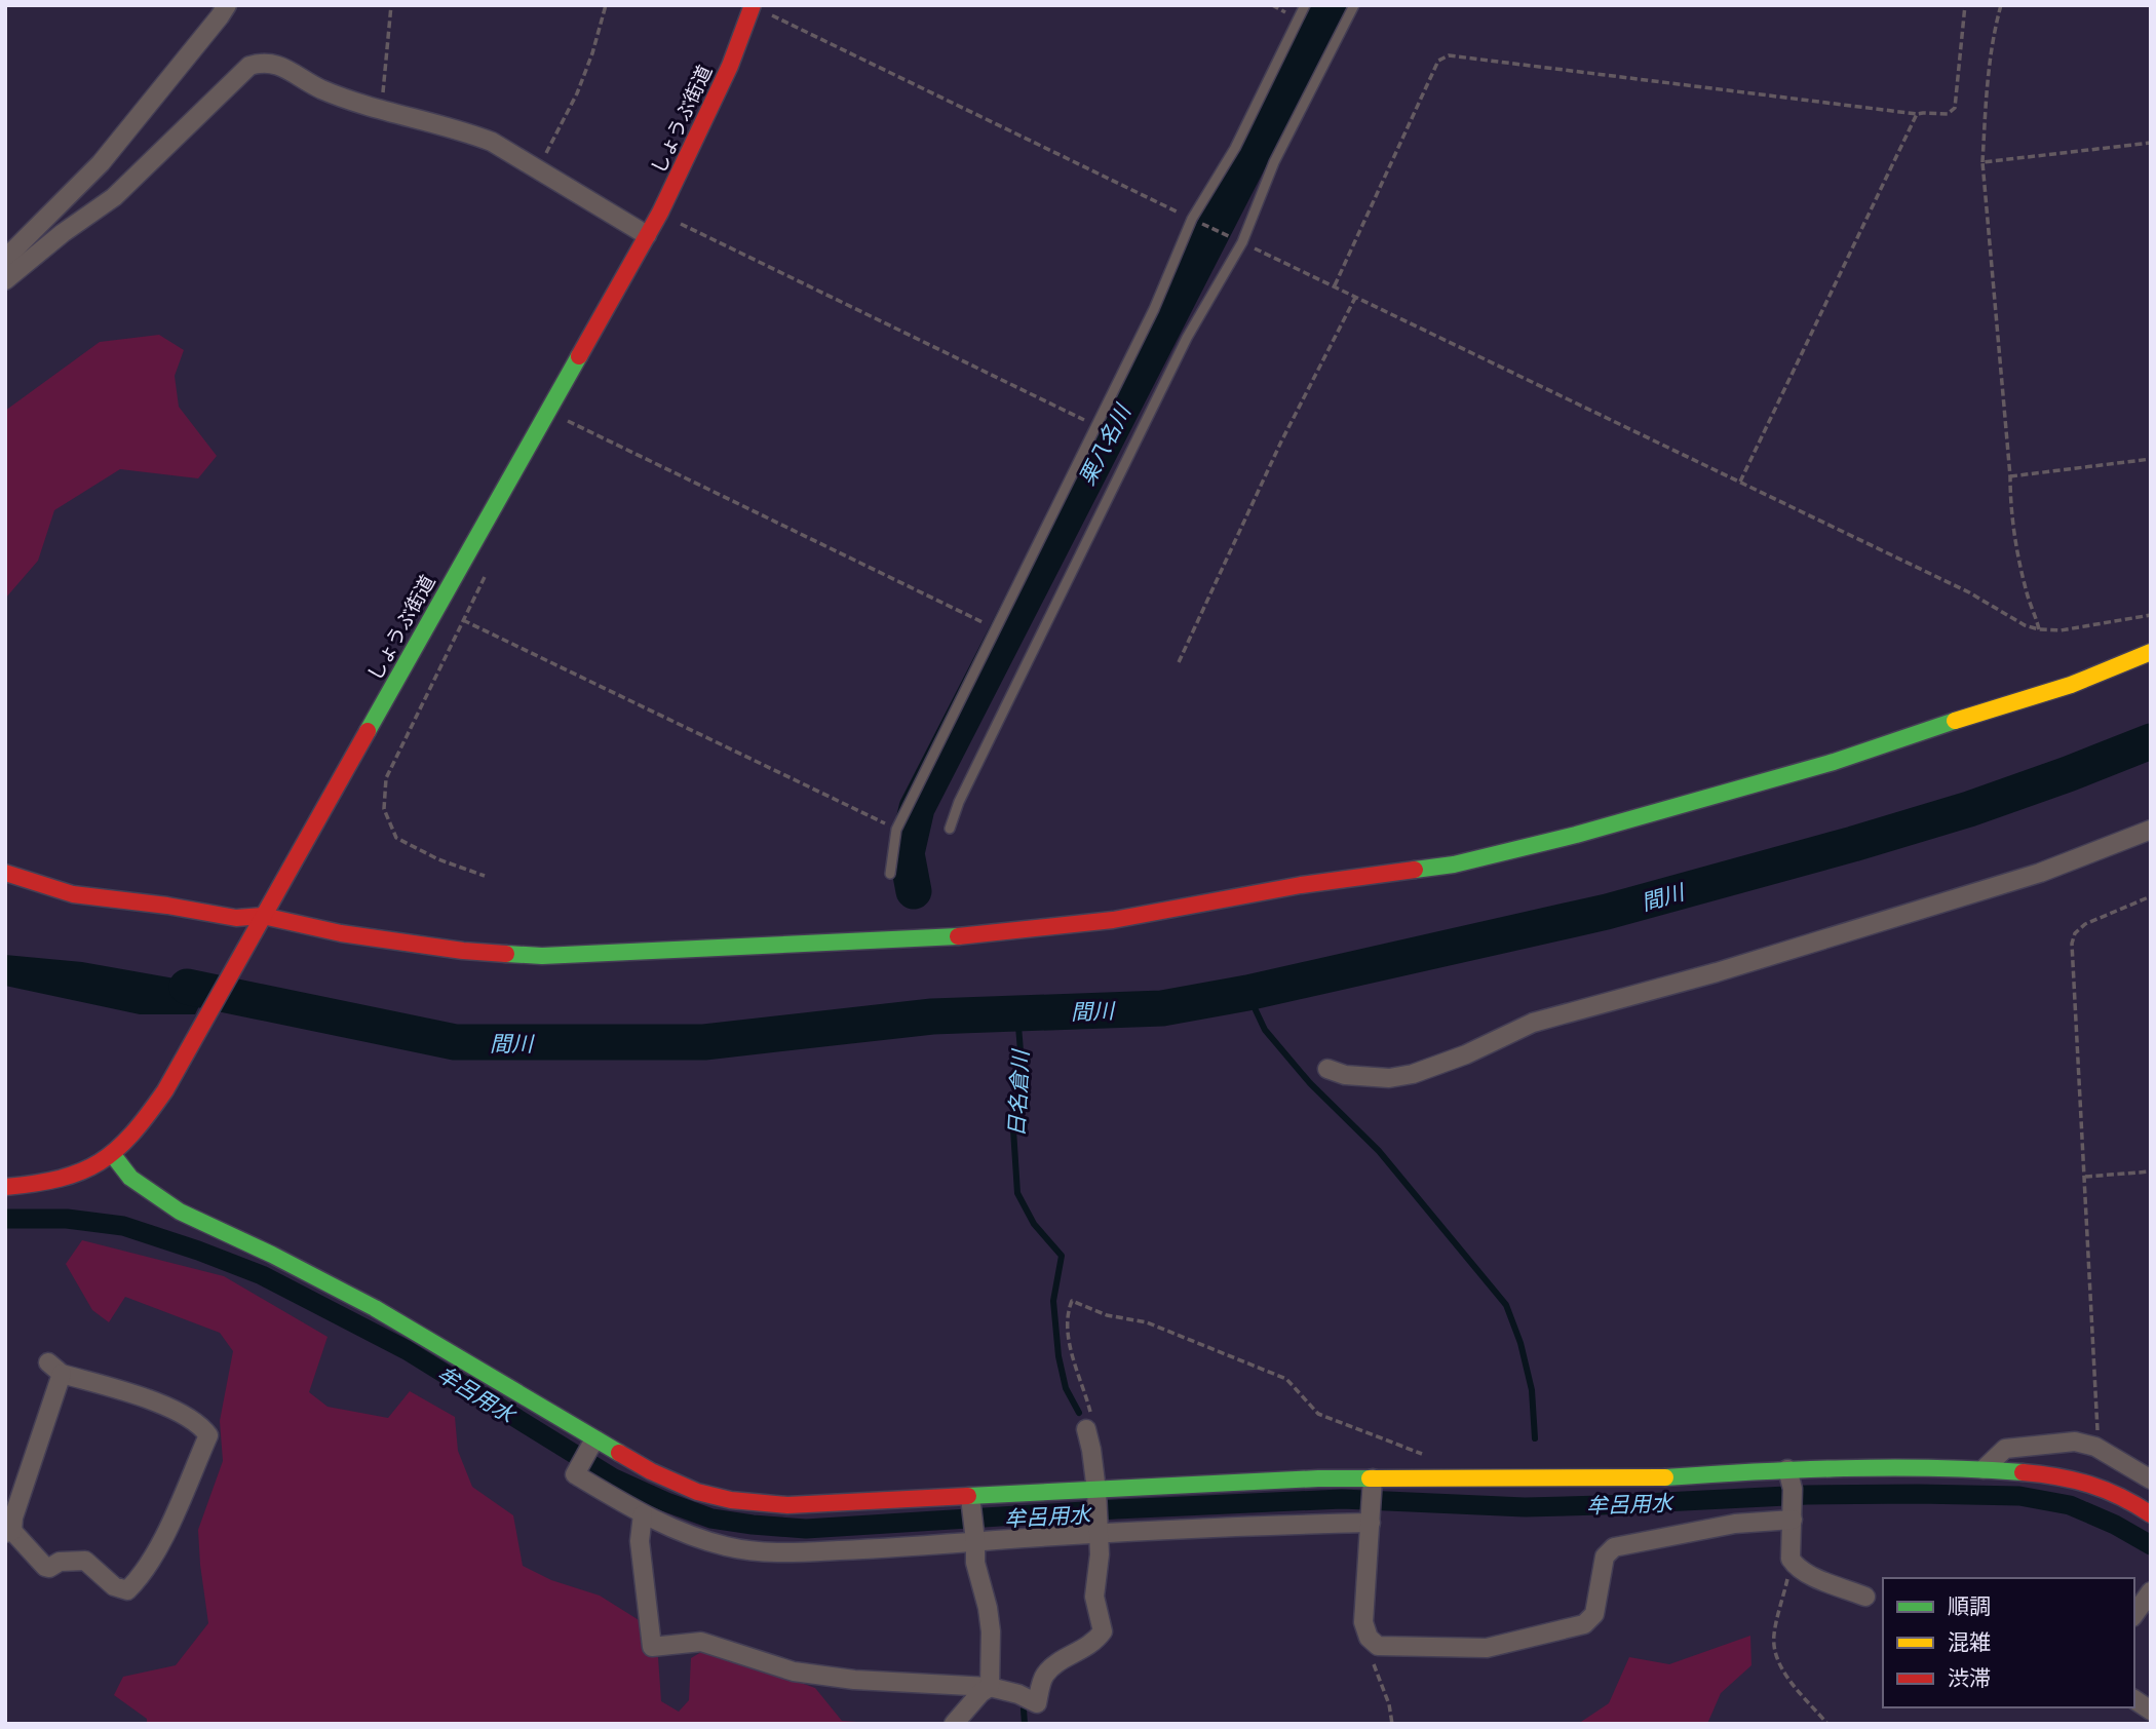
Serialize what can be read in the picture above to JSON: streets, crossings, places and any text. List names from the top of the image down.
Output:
{
  "streets": {
    "street": ["しょうぶ街道"]
  },
  "water": [
    "栗八名川",
    "間川",
    "日名倉川",
    "牟呂用水"
  ],
  "legend": ["順調", "混雑", "渋滞"]
}
